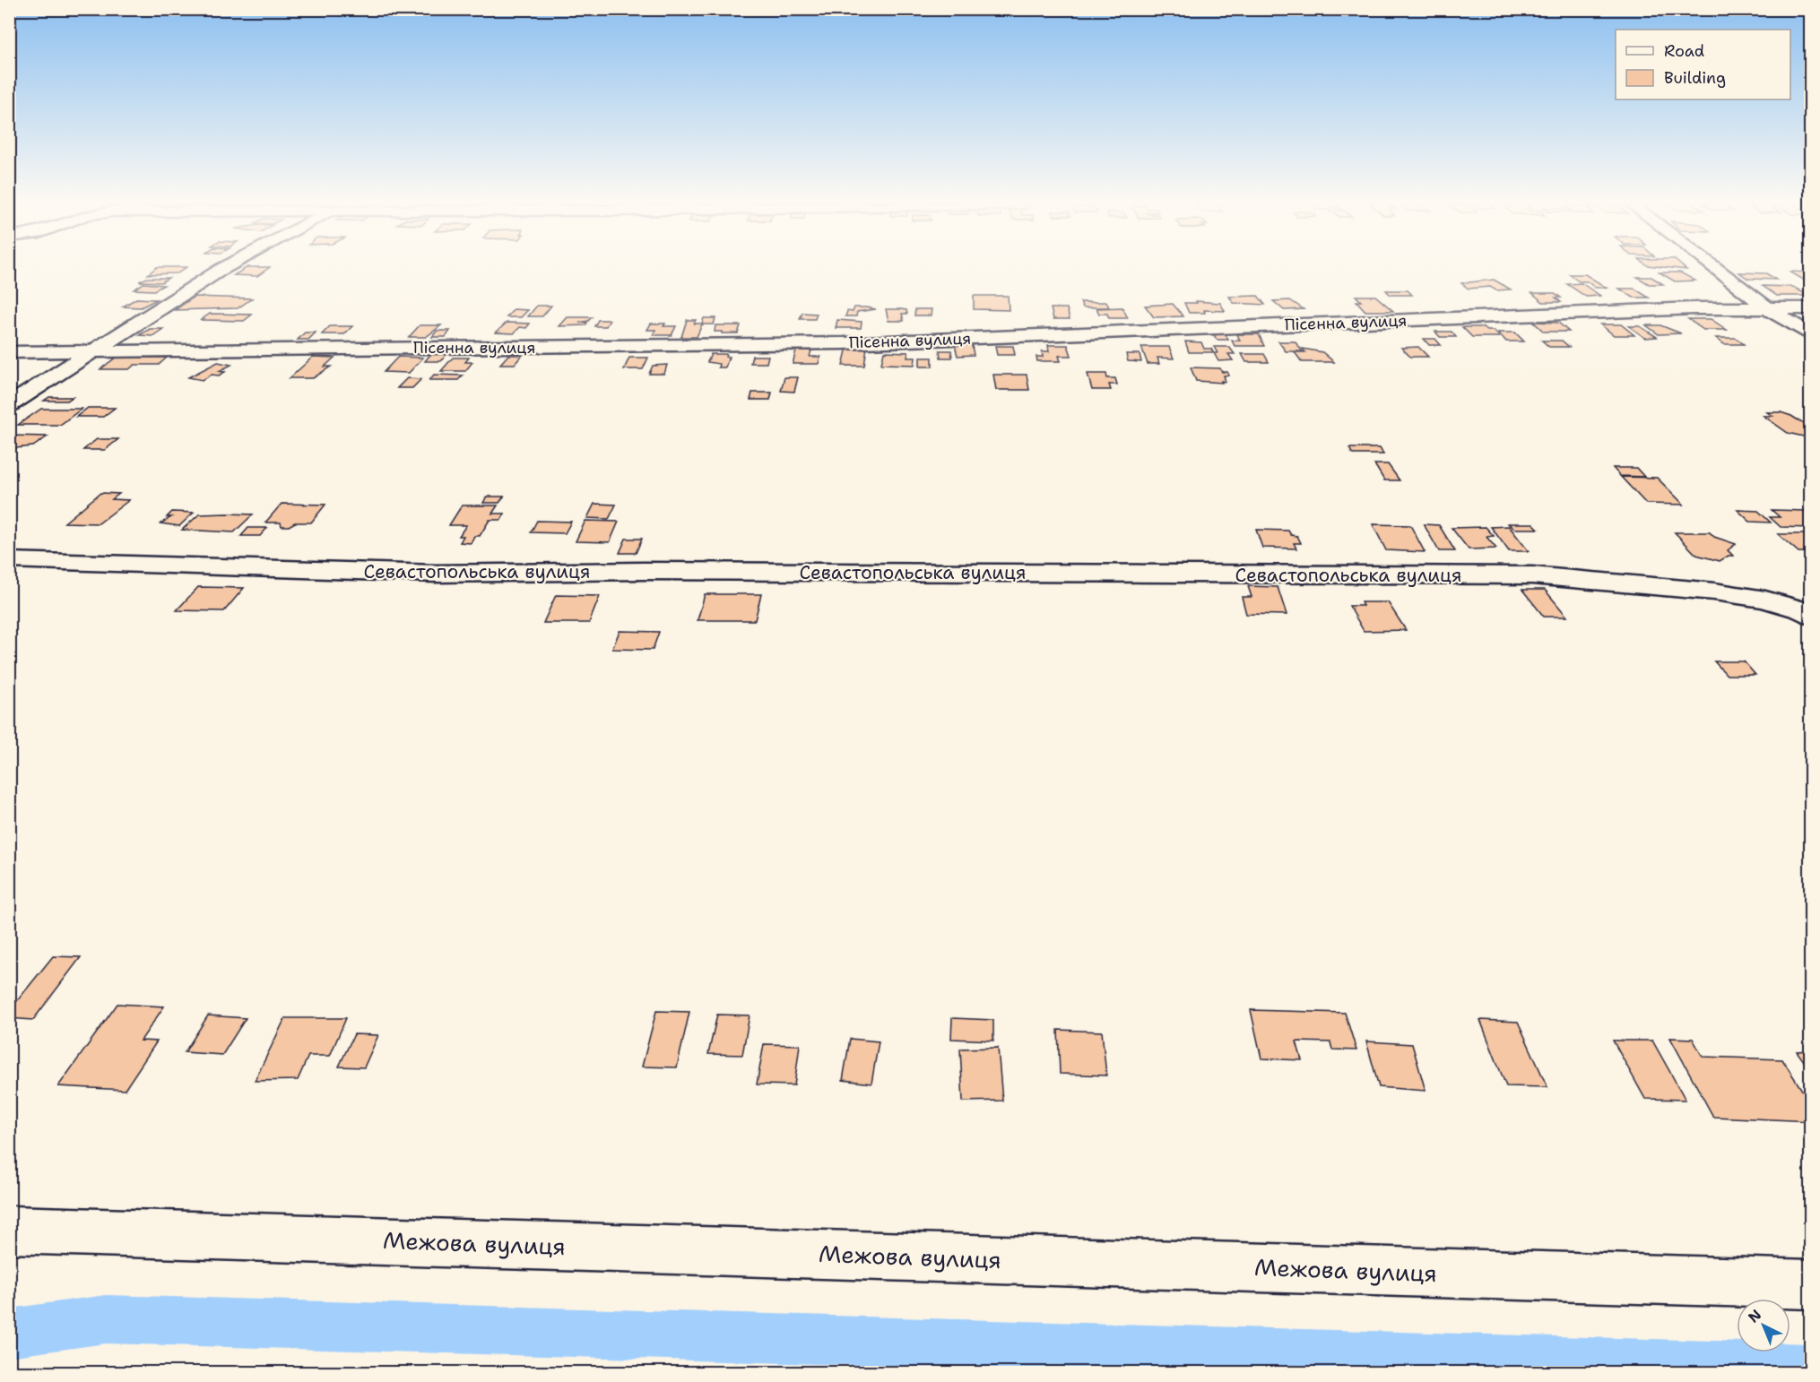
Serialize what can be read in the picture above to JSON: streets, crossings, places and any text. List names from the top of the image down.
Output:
{
  "streets": {
    "street": ["Пісенна вулиця", "Севастопольська вулиця", "Межова вулиця"]
  },
  "legend": ["Road", "Building"],
  "north": "top left"
}
